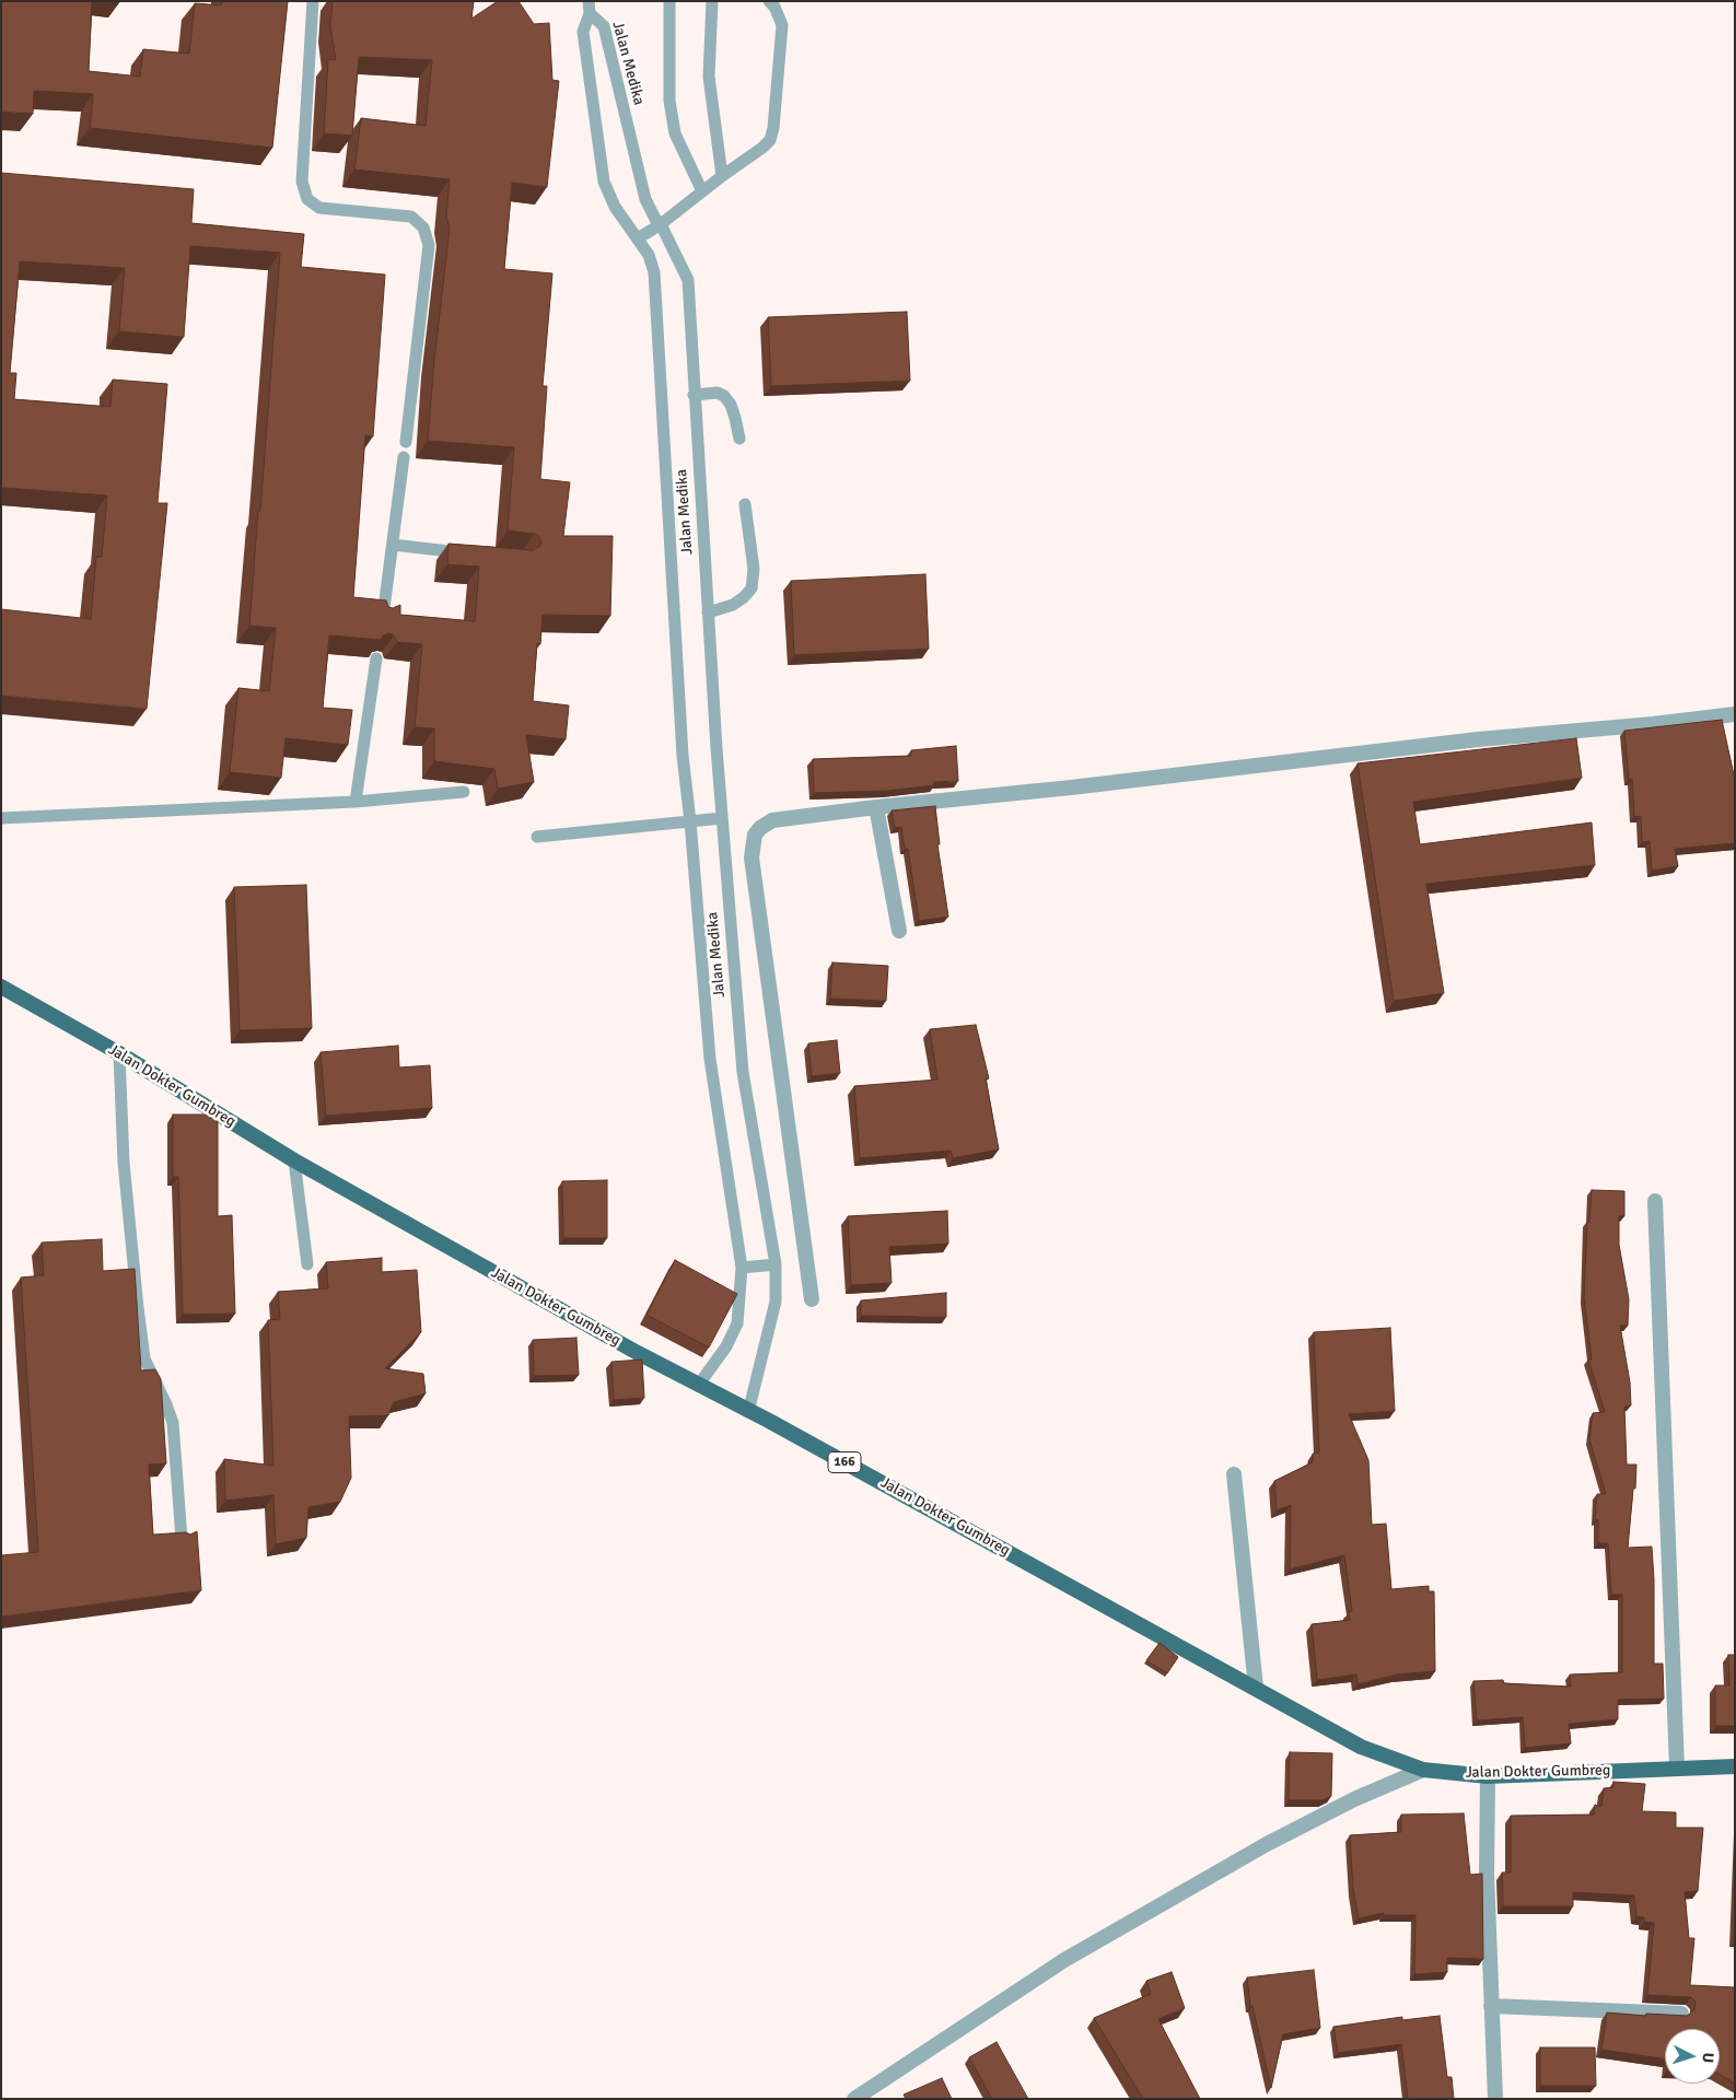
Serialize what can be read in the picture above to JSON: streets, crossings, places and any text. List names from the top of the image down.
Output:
{
  "streets": {
    "main road": ["Jalan Dokter Gumbreg", "166"],
    "lane": ["Jalan Medika"]
  },
  "crossings": [
    ["Jalan Medika", "Jalan Dokter Gumbreg"]
  ],
  "north": "right"
}
